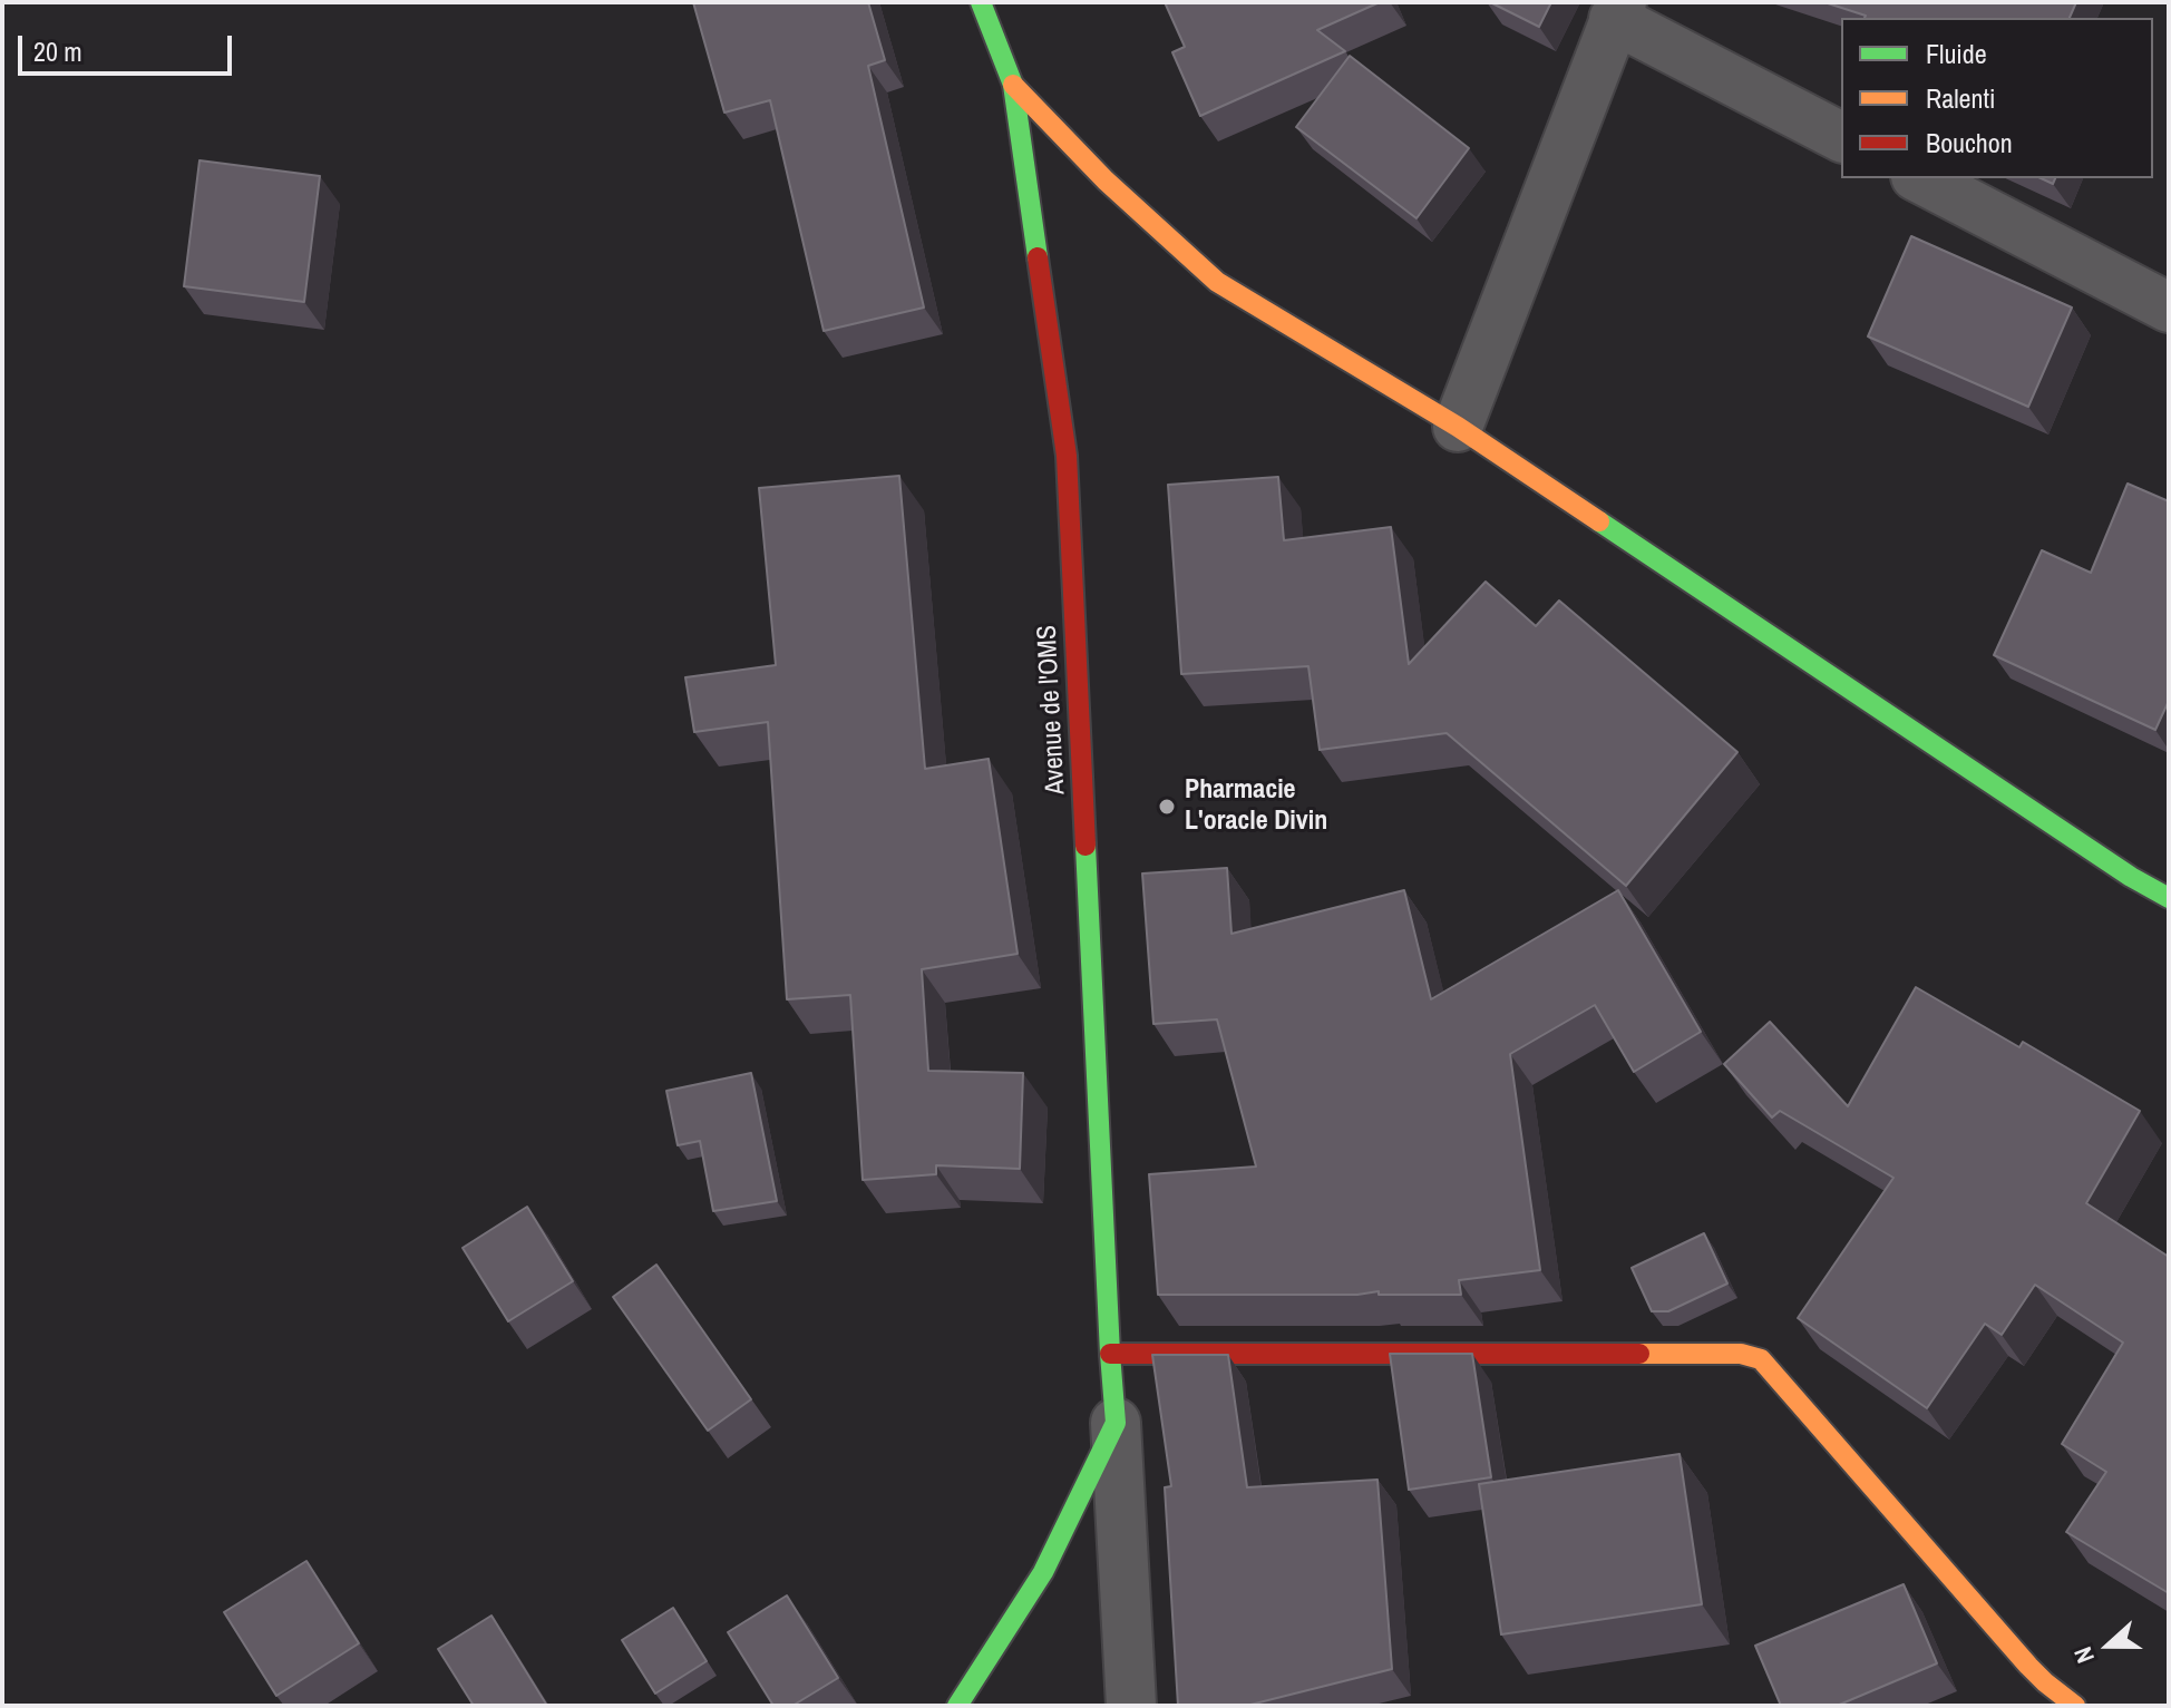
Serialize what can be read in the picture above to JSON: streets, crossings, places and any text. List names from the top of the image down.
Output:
{
  "streets": {
    "street": ["Avenue de l'OMS"]
  },
  "places": ["Pharmacie L'oracle Divin"],
  "legend": ["Fluide", "Ralenti", "Bouchon"],
  "scale_bar": "20 m",
  "north": "left"
}
